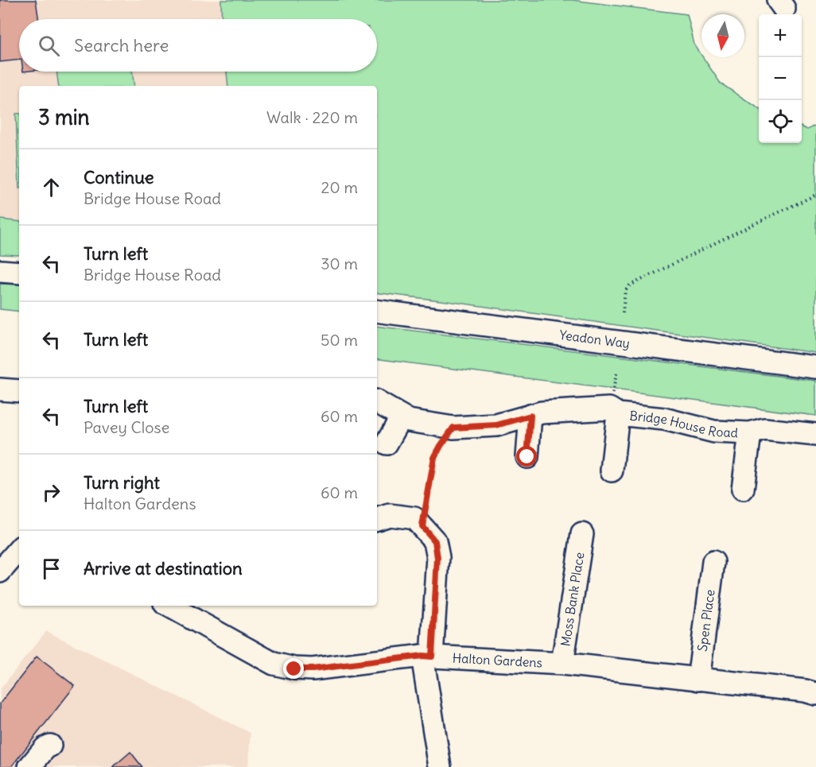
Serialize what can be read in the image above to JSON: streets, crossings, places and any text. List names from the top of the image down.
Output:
{
  "streets": {
    "street": [
      "Yeadon Way",
      "Bridge House Road",
      "Moss Bank Place",
      "Spen Place",
      "Halton Gardens"
    ]
  },
  "crossings": [
    ["Moss Bank Place", "Halton Gardens"],
    ["Spen Place", "Halton Gardens"]
  ],
  "north": "bottom",
  "page": {
    "map_buttons": ["+", "−"],
    "search": "Search here",
    "heading": ["3 min", "Walk · 220 m"],
    "list": [
      ["Continue", "Bridge House Road", "20 m"],
      ["Turn left", "Bridge House Road", "30 m"],
      ["Turn left", "50 m"],
      ["Turn left", "Pavey Close", "60 m"],
      ["Turn right", "Halton Gardens", "60 m"],
      "Arrive at destination"
    ]
  }
}
